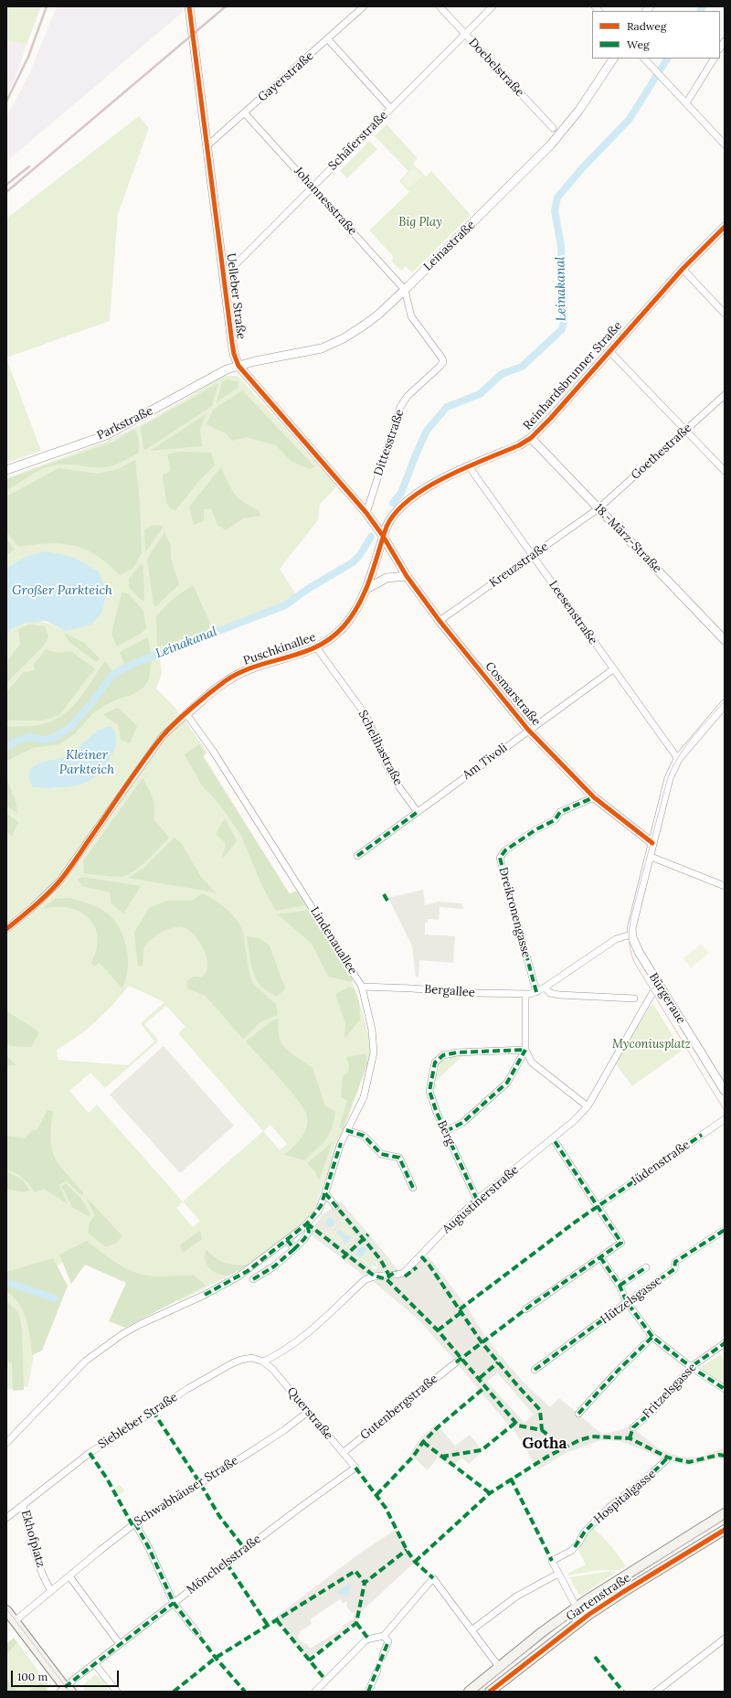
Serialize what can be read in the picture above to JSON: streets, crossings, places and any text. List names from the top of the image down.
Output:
{
  "streets": {
    "main road": ["Gartenstraße"],
    "street": [
      "Doebelstraße",
      "Gayerstraße",
      "Schäferstraße",
      "Johannesstraße",
      "Leinastraße",
      "Uelleber Straße",
      "Reinhardsbrunner Straße",
      "Parkstraße",
      "Dittesstraße",
      "Goethestraße",
      "18.-März-Straße",
      "Kreuzstraße",
      "Leesenstraße",
      "Puschkinallee",
      "Cosmarstraße",
      "Schelihastraße",
      "Am Tivoli",
      "Dreikronengasse",
      "Lindenauallee",
      "Bergallee",
      "Bürgeraue",
      "Berg",
      "Jüdenstraße",
      "Augustinerstraße",
      "Hützelsgasse",
      "Fritzelsgasse",
      "Gutenbergstraße",
      "Querstraße",
      "Siebleber Straße",
      "Schwabhäuser Straße",
      "Hospitalgasse",
      "Ekhofplatz",
      "Mönchelsstraße"
    ]
  },
  "crossings": [
    ["Doebelstraße", "Schäferstraße"],
    ["Gayerstraße", "Johannesstraße"],
    ["Gayerstraße", "Uelleber Straße"],
    ["Schäferstraße", "Johannesstraße"],
    ["Schäferstraße", "Uelleber Straße"],
    ["Johannesstraße", "Leinastraße"],
    ["Johannesstraße", "Dittesstraße"],
    ["Leinastraße", "Uelleber Straße"],
    ["Leinastraße", "Parkstraße"],
    ["Leinastraße", "Dittesstraße"],
    ["Uelleber Straße", "Reinhardsbrunner Straße"],
    ["Uelleber Straße", "Parkstraße"],
    ["Uelleber Straße", "Dittesstraße"],
    ["Uelleber Straße", "Puschkinallee"],
    ["Uelleber Straße", "Cosmarstraße"],
    ["Reinhardsbrunner Straße", "18.-März-Straße"],
    ["Reinhardsbrunner Straße", "Leesenstraße"],
    ["Reinhardsbrunner Straße", "Puschkinallee"],
    ["Reinhardsbrunner Straße", "Cosmarstraße"],
    ["Goethestraße", "18.-März-Straße"],
    ["Goethestraße", "Kreuzstraße"],
    ["18.-März-Straße", "Kreuzstraße"],
    ["Kreuzstraße", "Leesenstraße"],
    ["Kreuzstraße", "Cosmarstraße"],
    ["Leesenstraße", "Am Tivoli"],
    ["Puschkinallee", "Cosmarstraße"],
    ["Puschkinallee", "Schelihastraße"],
    ["Puschkinallee", "Lindenauallee"],
    ["Cosmarstraße", "Am Tivoli"],
    ["Cosmarstraße", "Dreikronengasse"],
    ["Schelihastraße", "Am Tivoli"],
    ["Dreikronengasse", "Bergallee"],
    ["Lindenauallee", "Bergallee"],
    ["Bergallee", "Bürgeraue"],
    ["Berg", "Augustinerstraße"],
    ["Augustinerstraße", "Querstraße"],
    ["Augustinerstraße", "Siebleber Straße"],
    ["Gutenbergstraße", "Querstraße"],
    ["Querstraße", "Siebleber Straße"],
    ["Querstraße", "Schwabhäuser Straße"],
    ["Querstraße", "Mönchelsstraße"],
    ["Siebleber Straße", "Ekhofplatz"]
  ],
  "districts": ["Gotha"],
  "water": ["Leinakanal", "Großer Parkteich", "Kleiner Parkteich"],
  "parks": ["Big Play", "Myconiusplatz"],
  "legend": ["Radweg", "Weg"],
  "scale_bar": "100 m"
}
